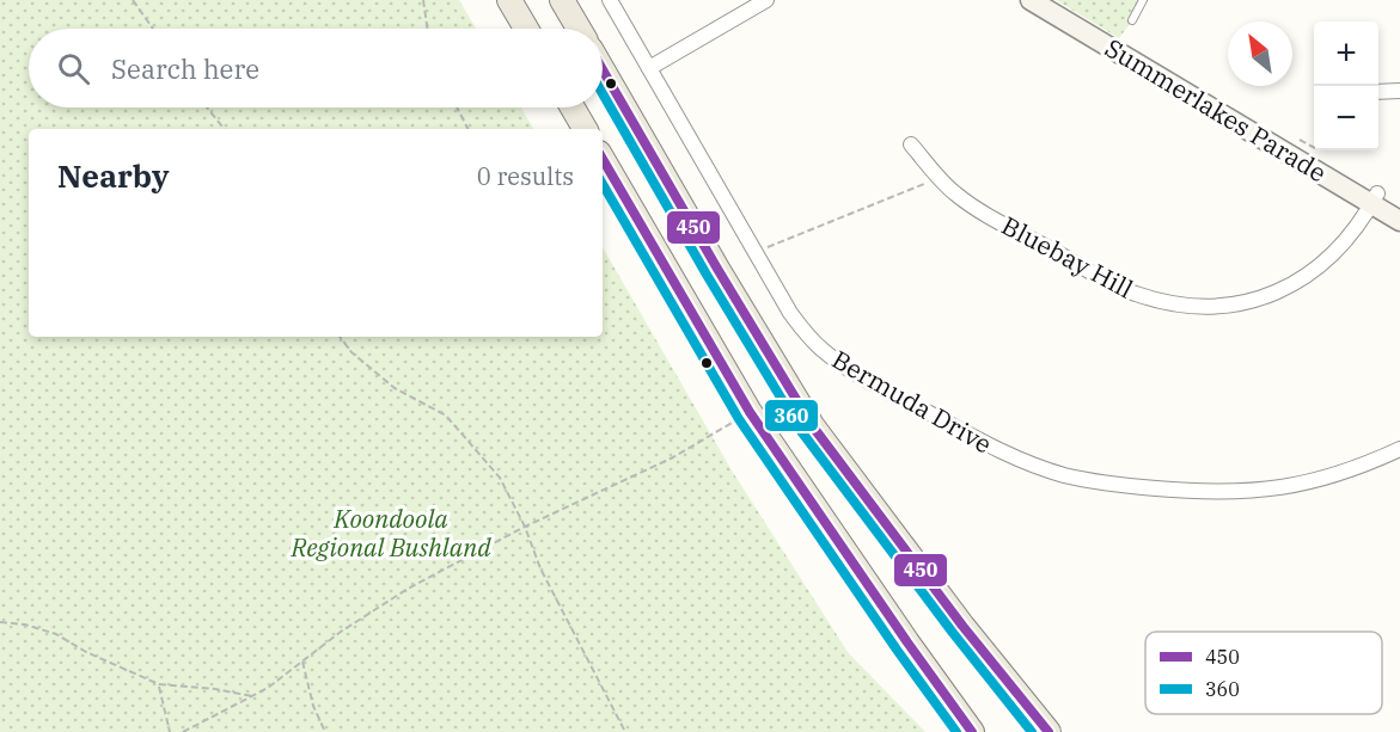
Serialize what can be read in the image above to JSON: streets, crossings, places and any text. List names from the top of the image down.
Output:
{
  "streets": {
    "street": ["Summerlakes Parade", "Bluebay Hill", "Bermuda Drive"]
  },
  "crossings": [
    ["Summerlakes Parade", "Bluebay Hill"]
  ],
  "parks": ["Koondoola Regional Bushland"],
  "lines": ["transit line 450", "transit line 360"],
  "legend": ["450", "360"],
  "north": "top left",
  "page": {
    "map_buttons": ["+", "−"],
    "search": "Search here",
    "heading": ["Nearby", "0 results"]
  }
}
